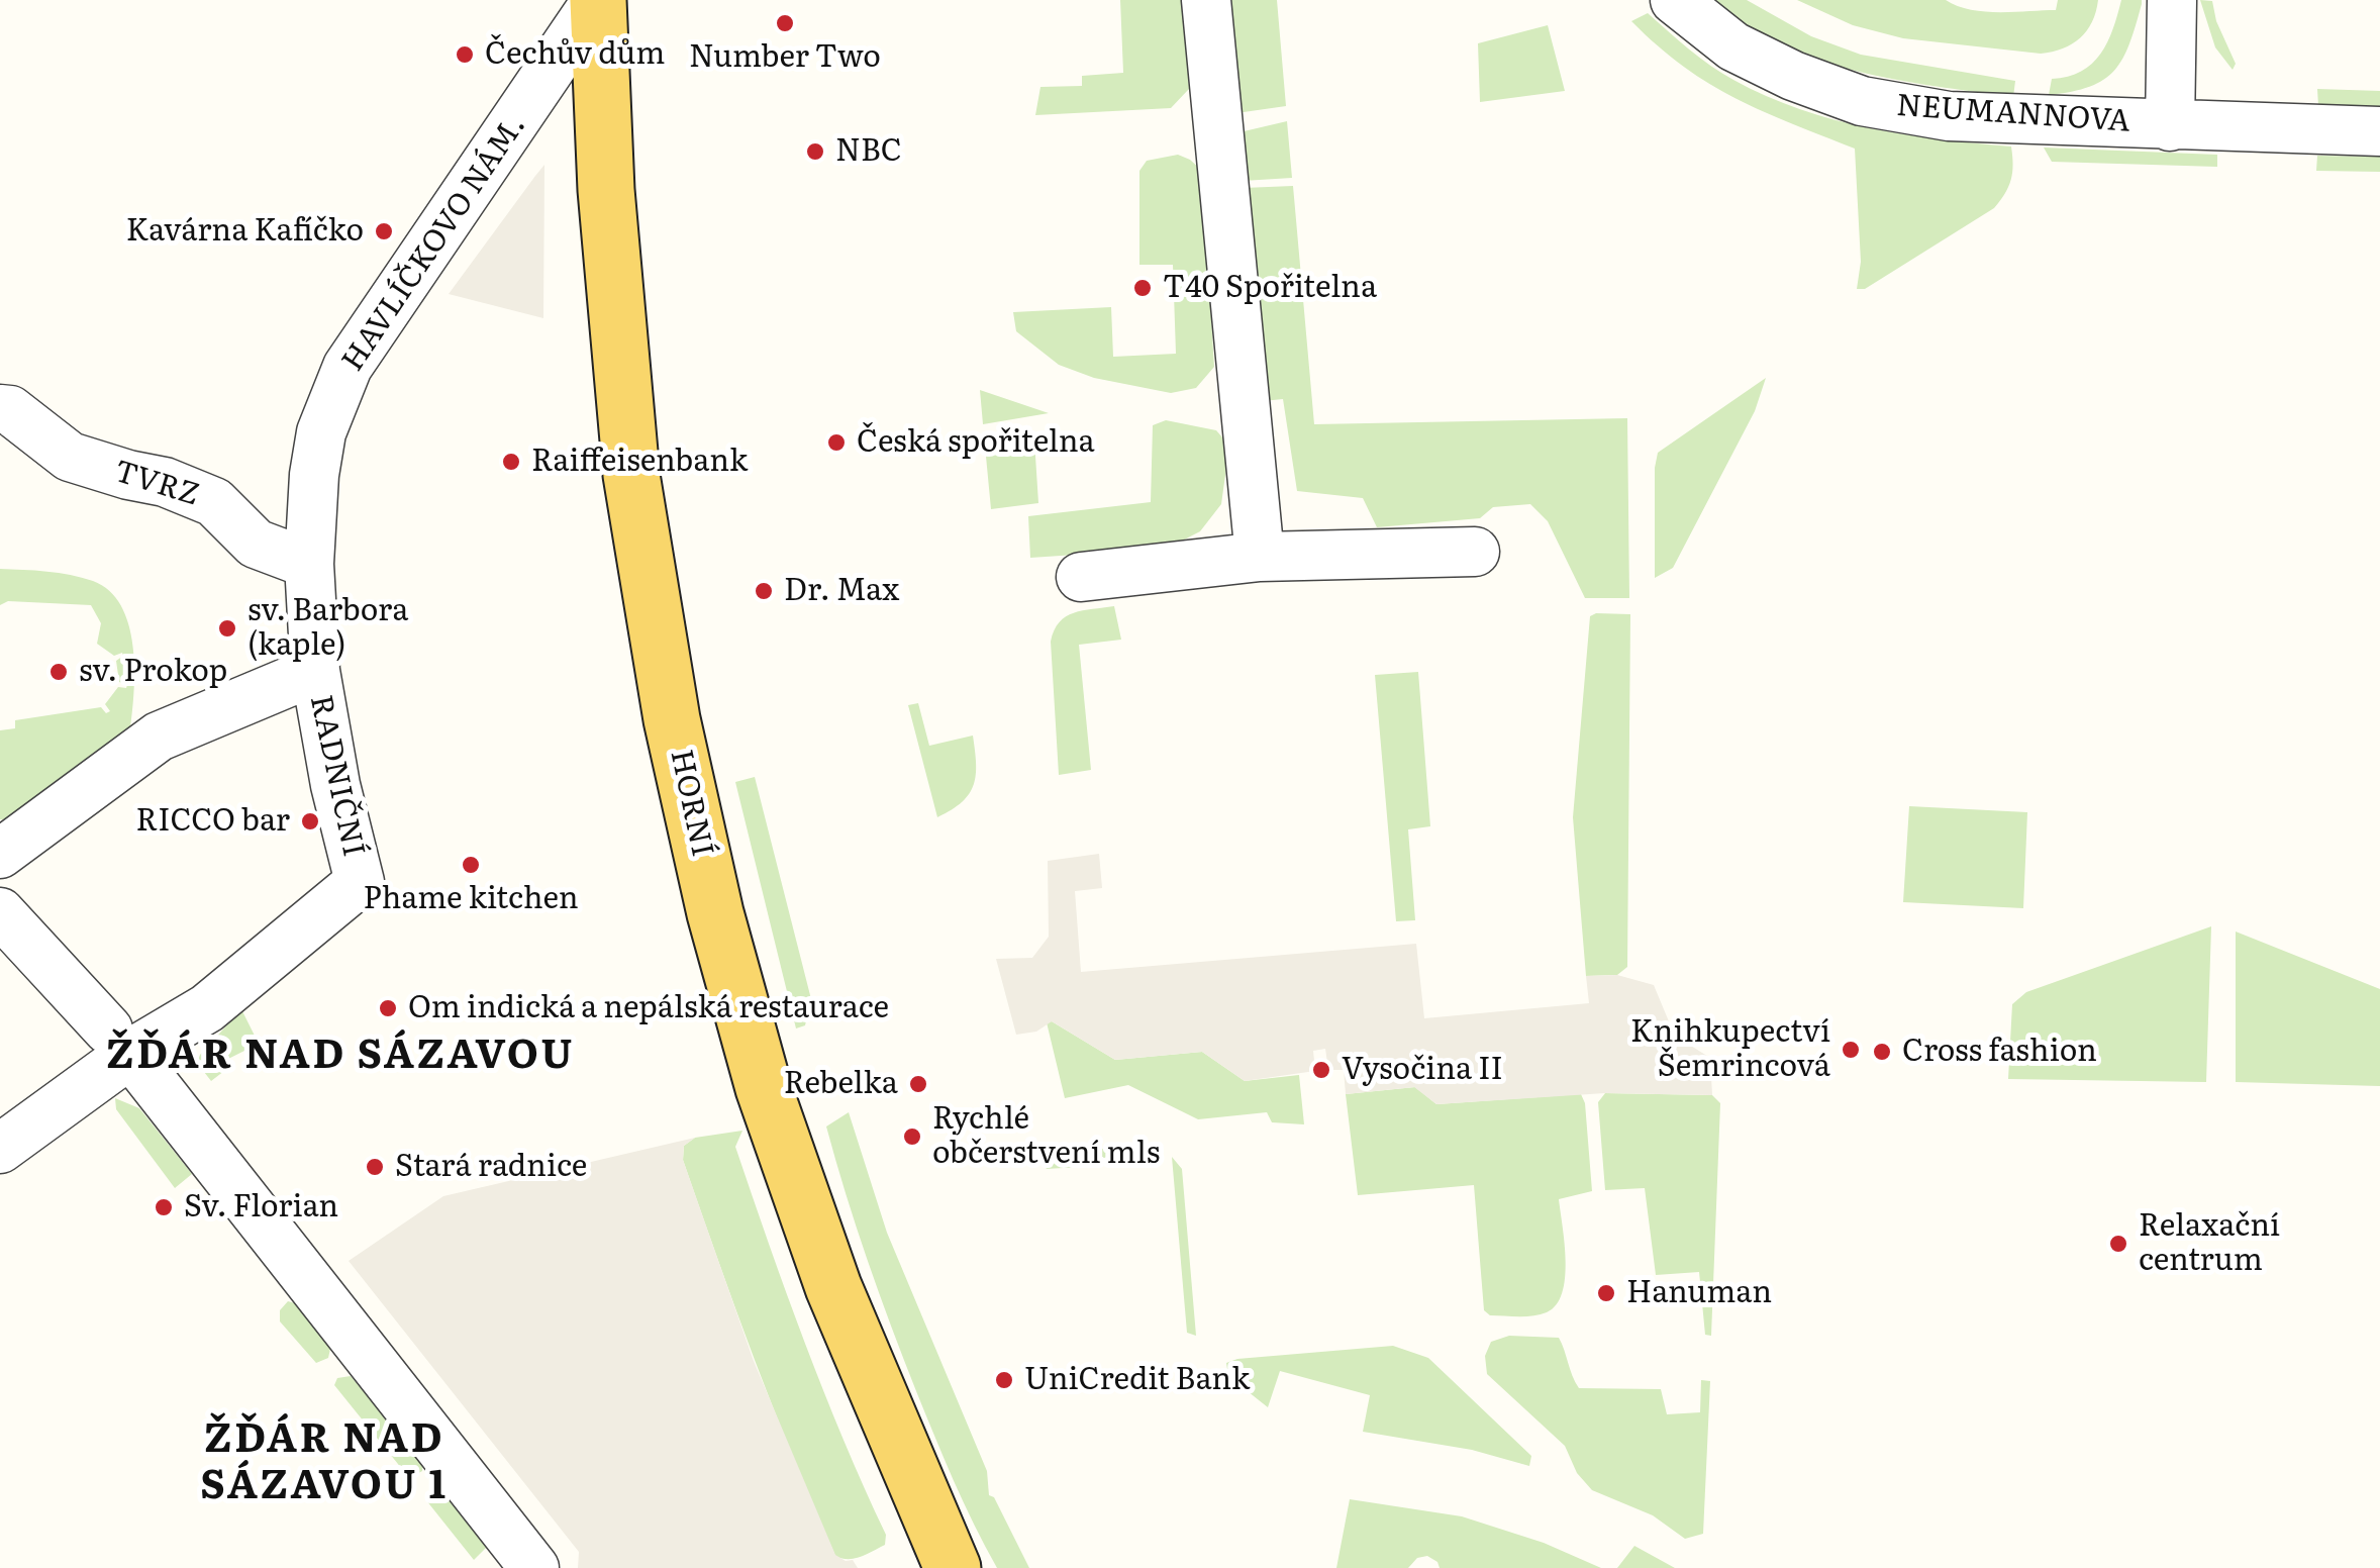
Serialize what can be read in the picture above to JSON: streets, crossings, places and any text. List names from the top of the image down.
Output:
{
  "streets": {
    "main road": ["HORNÍ"],
    "street": [
      "NEUMANNOVA",
      "HAVLÍČKOVO NÁM.",
      "TVRZ",
      "RADNIČNÍ"
    ]
  },
  "crossings": [
    ["HAVLÍČKOVO NÁM.", "TVRZ"],
    ["HAVLÍČKOVO NÁM.", "RADNIČNÍ"],
    ["HAVLÍČKOVO NÁM.", "HORNÍ"],
    ["TVRZ", "RADNIČNÍ"]
  ],
  "districts": ["ŽĎÁR NAD SÁZAVOU", "ŽĎÁR NAD SÁZAVOU 1"],
  "places": [
    "Number Two",
    "Čechův dům",
    "NBC",
    "Kavárna Kafíčko",
    "T40 Spořitelna",
    "Česká spořitelna",
    "Raiffeisenbank",
    "Dr. Max",
    "sv. Barbora (kaple)",
    "sv. Prokop",
    "RICCO bar",
    "Phame kitchen",
    "Om indická a nepálská restaurace",
    "Knihkupectví Šemrincová",
    "Cross fashion",
    "Vysočina II",
    "Rebelka",
    "Rychlé občerstvení mls",
    "Stará radnice",
    "Sv. Florian",
    "Relaxační centrum",
    "Hanuman",
    "UniCredit Bank"
  ]
}
